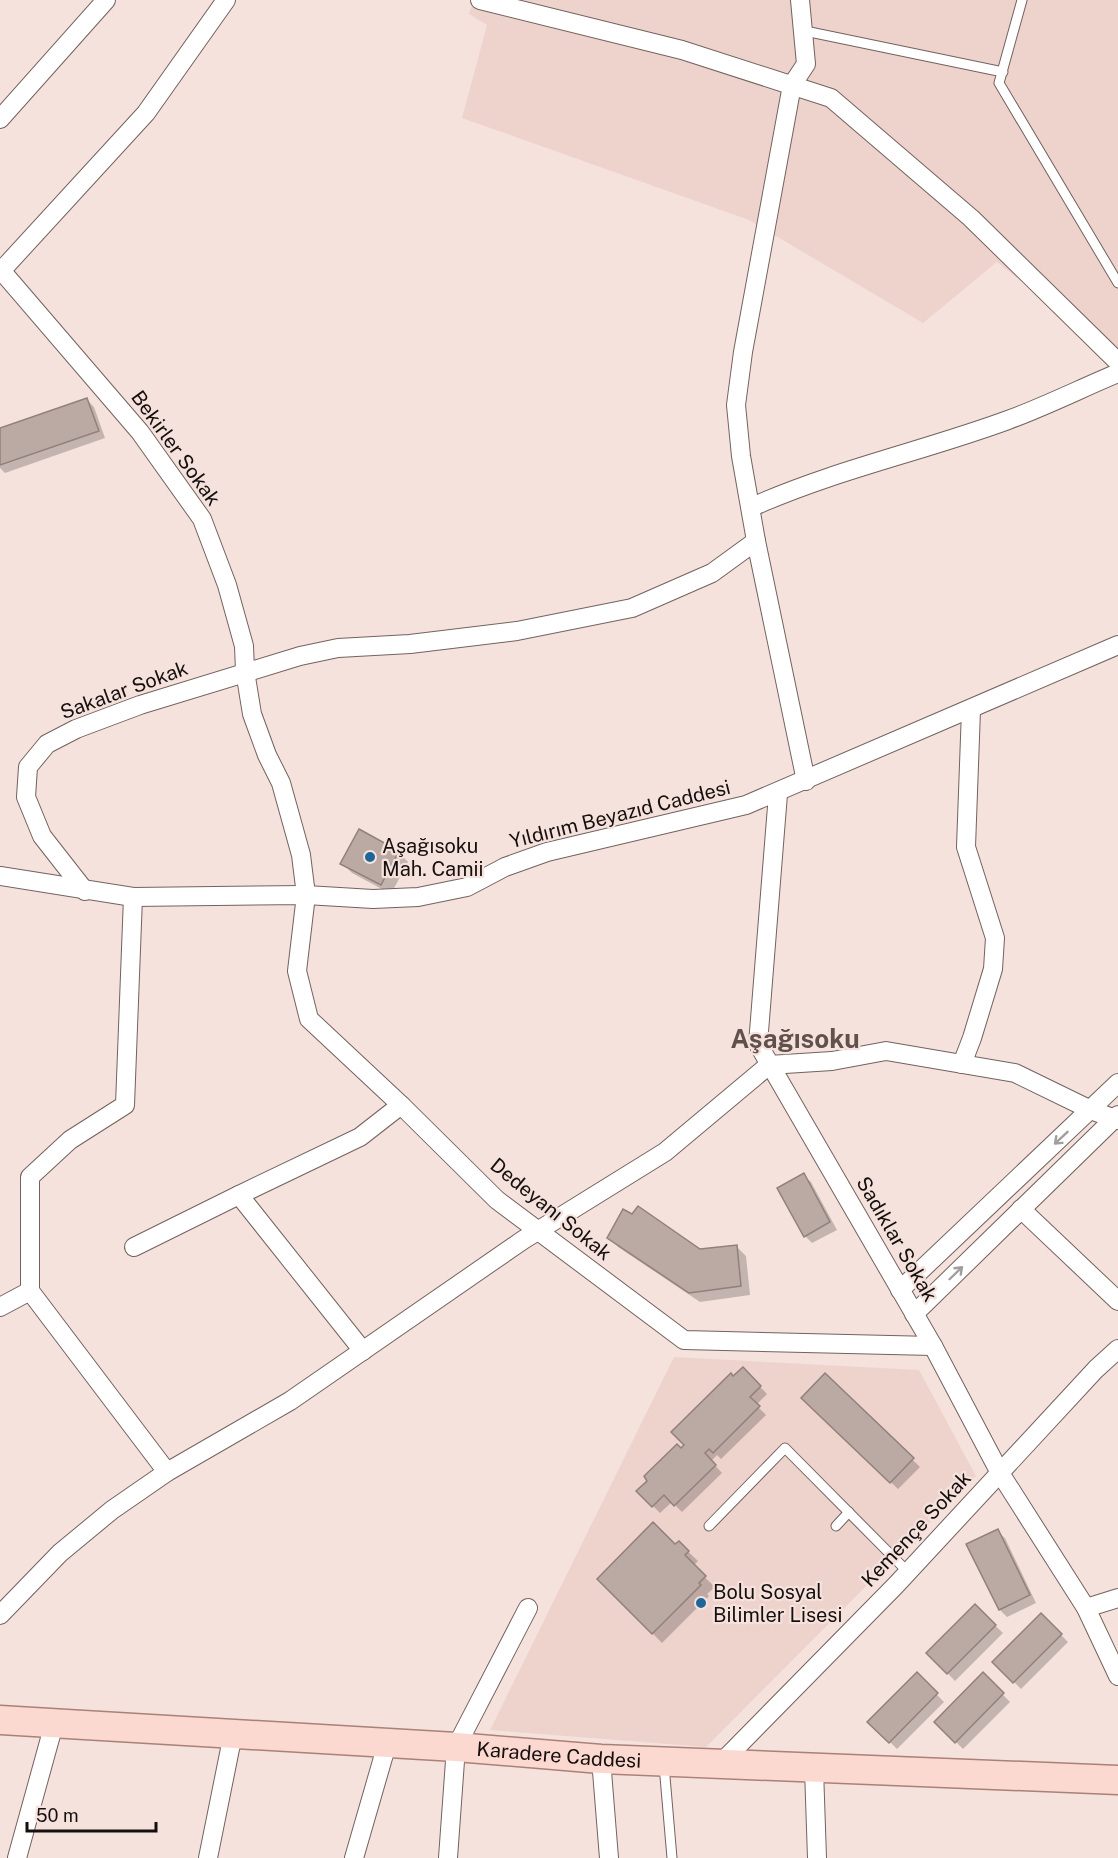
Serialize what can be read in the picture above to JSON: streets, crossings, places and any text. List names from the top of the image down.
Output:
{
  "streets": {
    "main road": ["Karadere Caddesi"],
    "street": [
      "Bekirler Sokak",
      "Sakalar Sokak",
      "Yıldırım Beyazıd Caddesi",
      "Dedeyanı Sokak",
      "Sadıklar Sokak",
      "Kemençe Sokak"
    ]
  },
  "crossings": [
    ["Bekirler Sokak", "Sakalar Sokak"],
    ["Bekirler Sokak", "Yıldırım Beyazıd Caddesi"],
    ["Bekirler Sokak", "Dedeyanı Sokak"],
    ["Sakalar Sokak", "Yıldırım Beyazıd Caddesi"],
    ["Yıldırım Beyazıd Caddesi", "Dedeyanı Sokak"],
    ["Yıldırım Beyazıd Caddesi", "Sadıklar Sokak"],
    ["Dedeyanı Sokak", "Sadıklar Sokak"],
    ["Sadıklar Sokak", "Kemençe Sokak"],
    ["Kemençe Sokak", "Karadere Caddesi"]
  ],
  "districts": ["Aşağısoku"],
  "places": ["Aşağısoku Mah. Camii", "Bolu Sosyal Bilimler Lisesi"],
  "scale_bar": "50 m"
}
